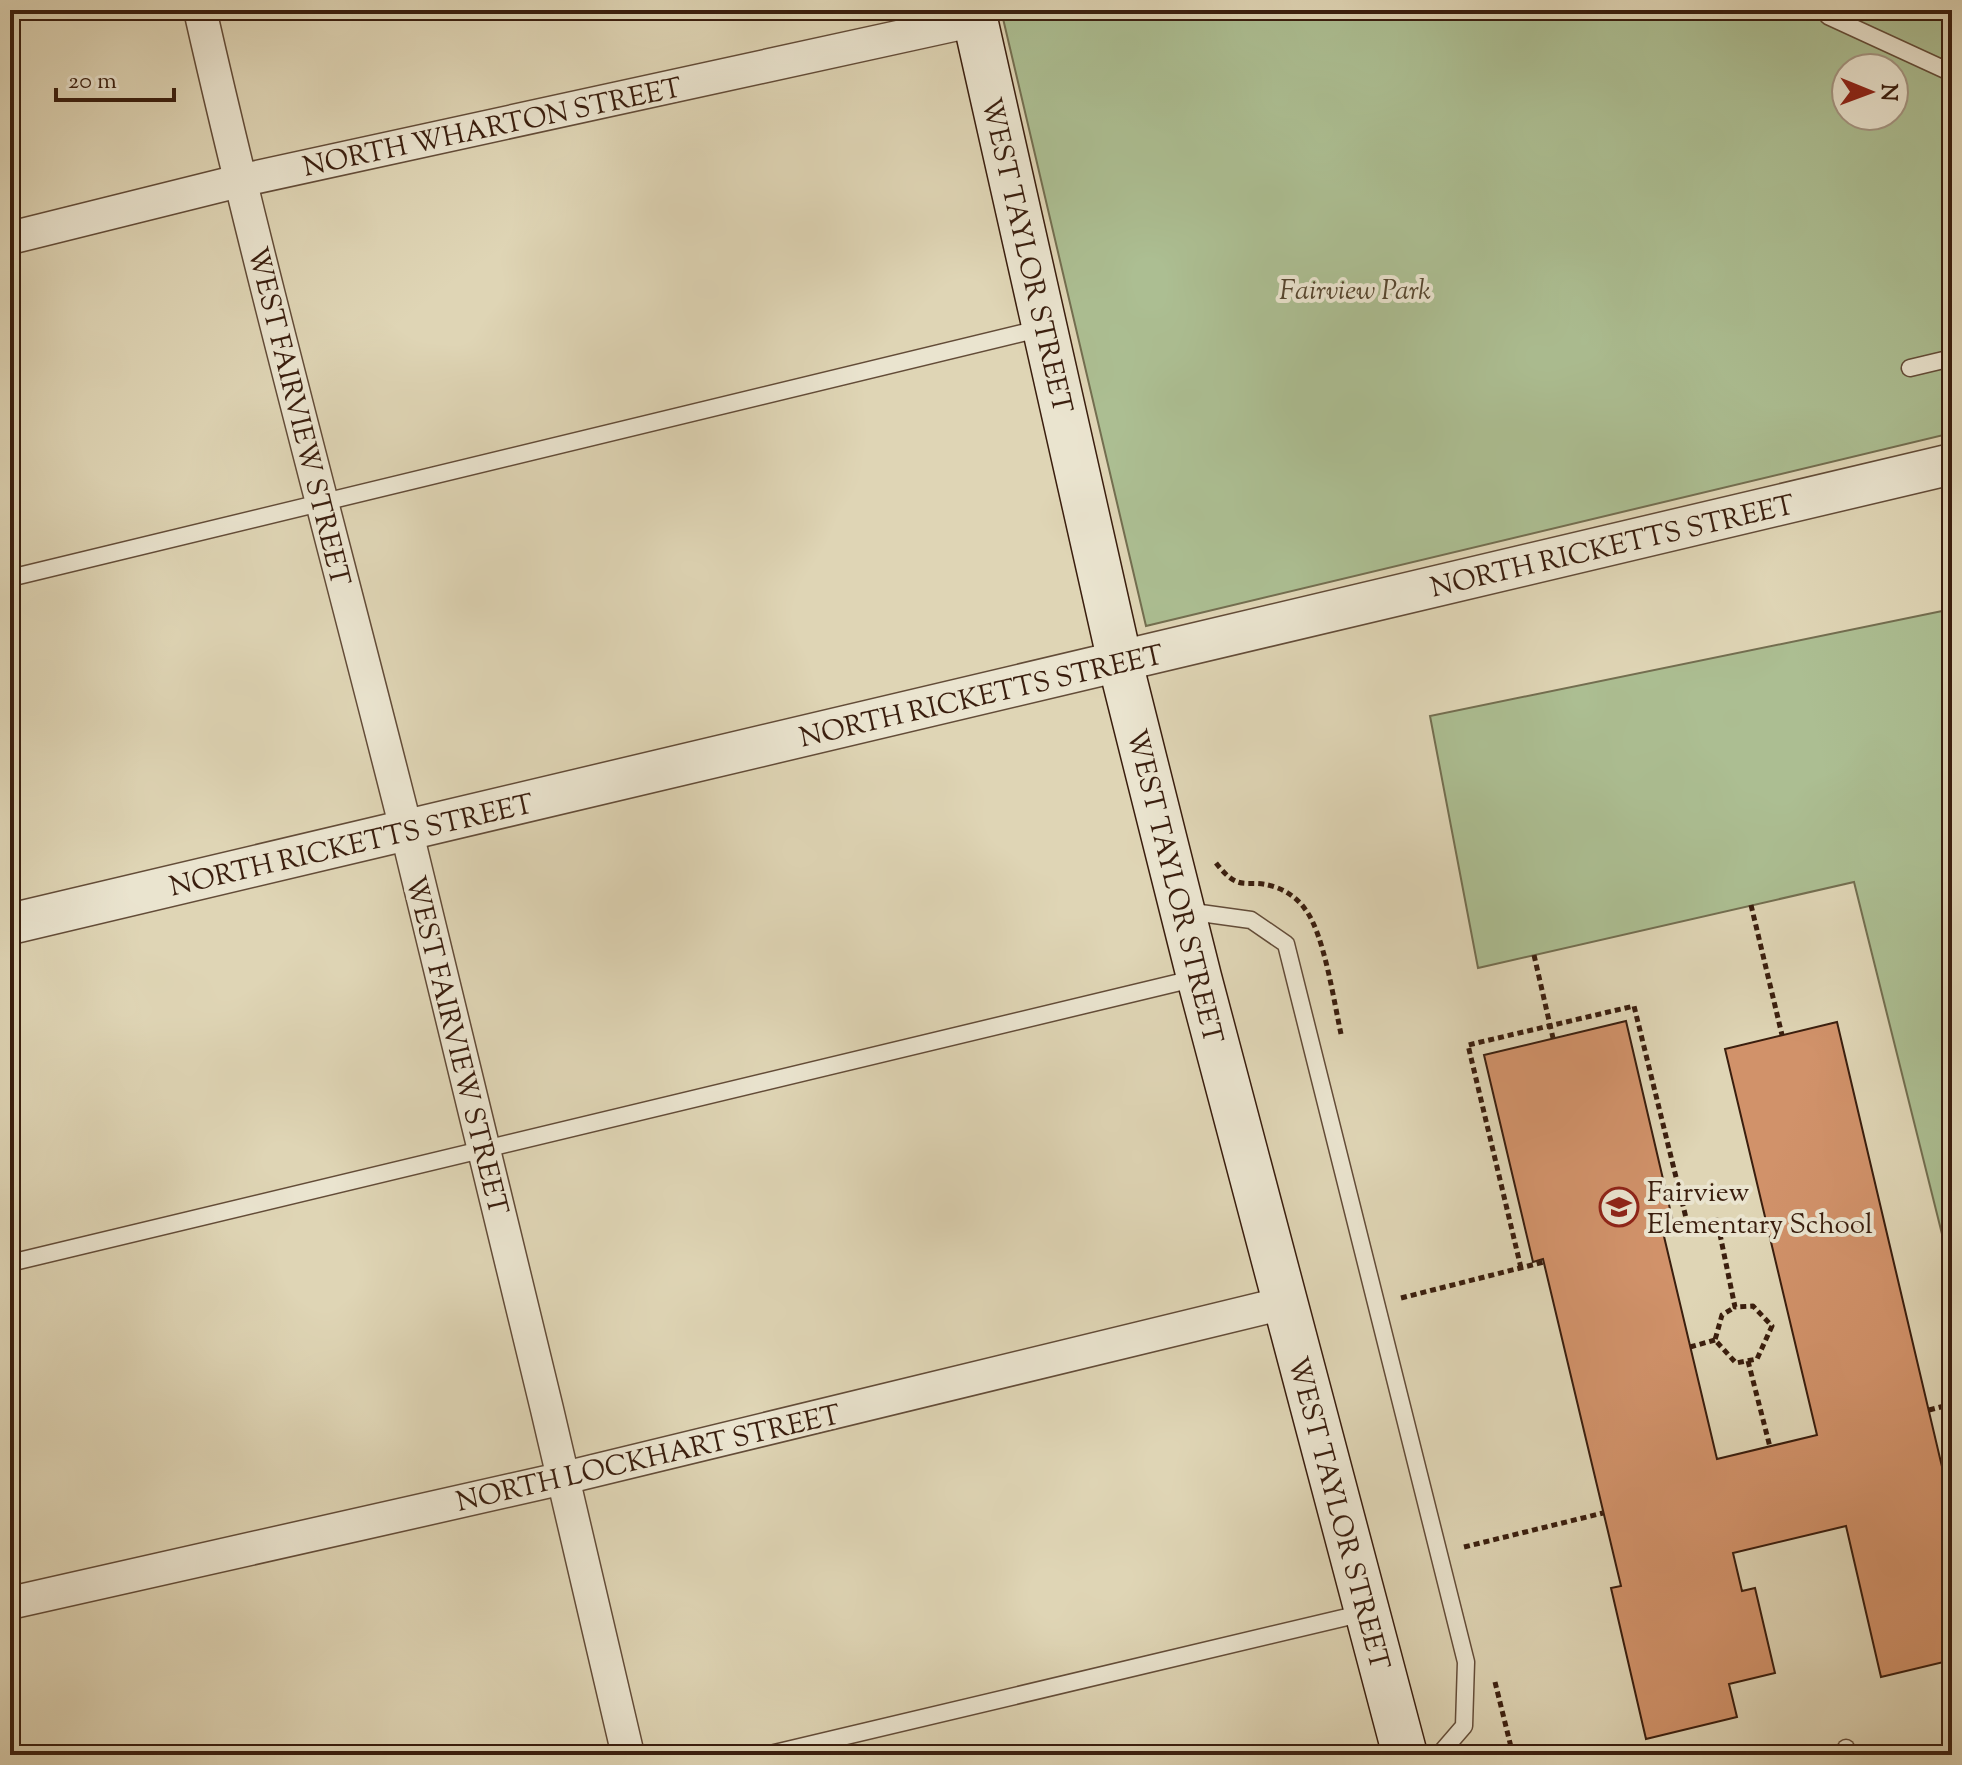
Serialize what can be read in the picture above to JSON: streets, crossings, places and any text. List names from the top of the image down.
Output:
{
  "streets": {
    "main road": ["WEST TAYLOR STREET"],
    "street": [
      "NORTH WHARTON STREET",
      "WEST FAIRVIEW STREET",
      "NORTH RICKETTS STREET",
      "NORTH LOCKHART STREET"
    ]
  },
  "crossings": [
    ["NORTH WHARTON STREET", "WEST TAYLOR STREET"],
    ["NORTH WHARTON STREET", "WEST FAIRVIEW STREET"],
    ["WEST TAYLOR STREET", "NORTH RICKETTS STREET"],
    ["WEST TAYLOR STREET", "NORTH LOCKHART STREET"],
    ["WEST FAIRVIEW STREET", "NORTH RICKETTS STREET"],
    ["WEST FAIRVIEW STREET", "NORTH LOCKHART STREET"]
  ],
  "parks": ["Fairview Park"],
  "places": {
    "school or university": ["Fairview Elementary School"]
  },
  "scale_bar": "20 m",
  "north": "right"
}
